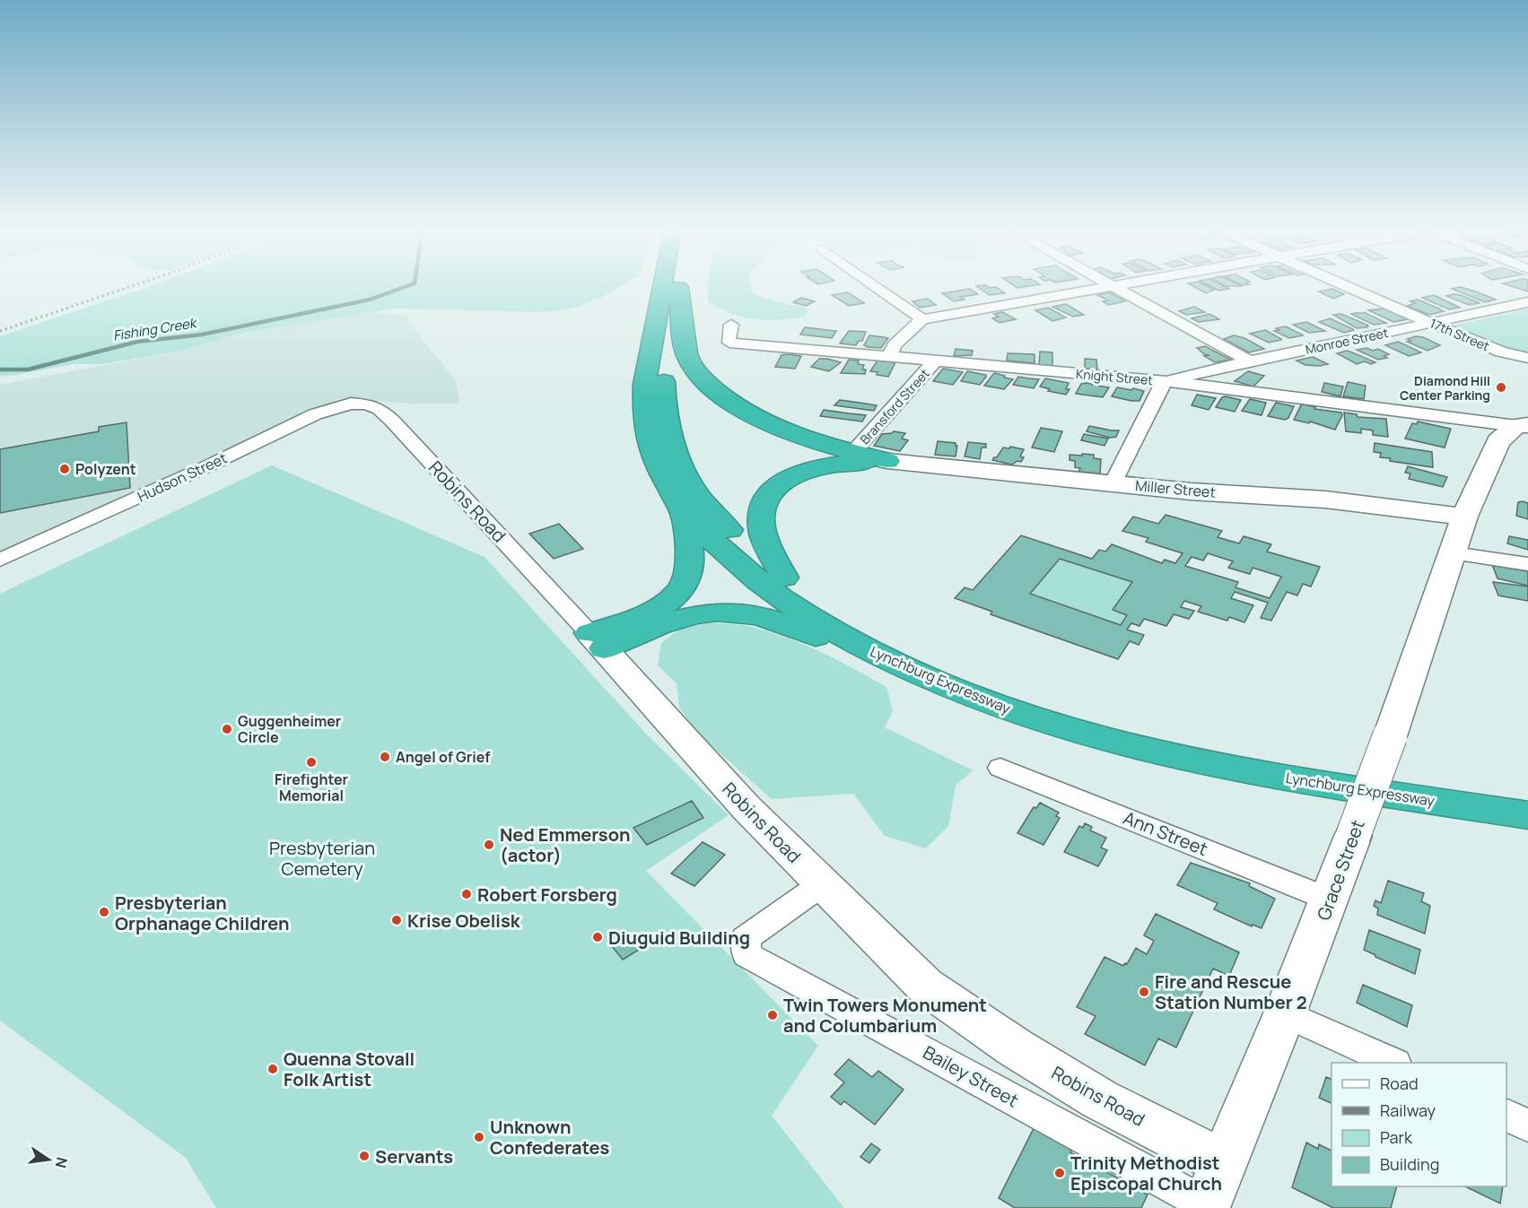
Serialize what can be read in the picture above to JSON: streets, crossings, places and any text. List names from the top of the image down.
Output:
{
  "streets": {
    "highway": ["Lynchburg Expressway"],
    "main road": ["Miller Street", "Robins Road", "Grace Street"],
    "street": [
      "17th Street",
      "Monroe Street",
      "Knight Street",
      "Bransford Street",
      "Hudson Street",
      "Ann Street",
      "Bailey Street"
    ]
  },
  "crossings": [
    ["17th Street", "Monroe Street"],
    ["Monroe Street", "Knight Street"],
    ["Knight Street", "Bransford Street"],
    ["Knight Street", "Grace Street"],
    ["Hudson Street", "Robins Road"],
    ["Miller Street", "Grace Street"],
    ["Robins Road", "Grace Street"],
    ["Robins Road", "Bailey Street"],
    ["Ann Street", "Grace Street"],
    ["Grace Street", "Bailey Street"]
  ],
  "water": ["Fishing Creek"],
  "parks": ["Presbyterian Cemetery"],
  "places": [
    "Diamond Hill Center Parking",
    "Polyzent",
    "Guggenheimer Circle",
    "Angel of Grief",
    "Firefighter Memorial",
    "Ned Emmerson (actor)",
    "Robert Forsberg",
    "Presbyterian Orphanage Children",
    "Krise Obelisk",
    "Diuguid Building",
    "Fire and Rescue Station Number 2",
    "Twin Towers Monument and Columbarium",
    "Quenna Stovall Folk Artist",
    "Unknown Confederates",
    "Servants",
    "Trinity Methodist Episcopal Church"
  ],
  "legend": [
    "Road",
    "Railway",
    "Park",
    "Building"
  ],
  "north": "right"
}
